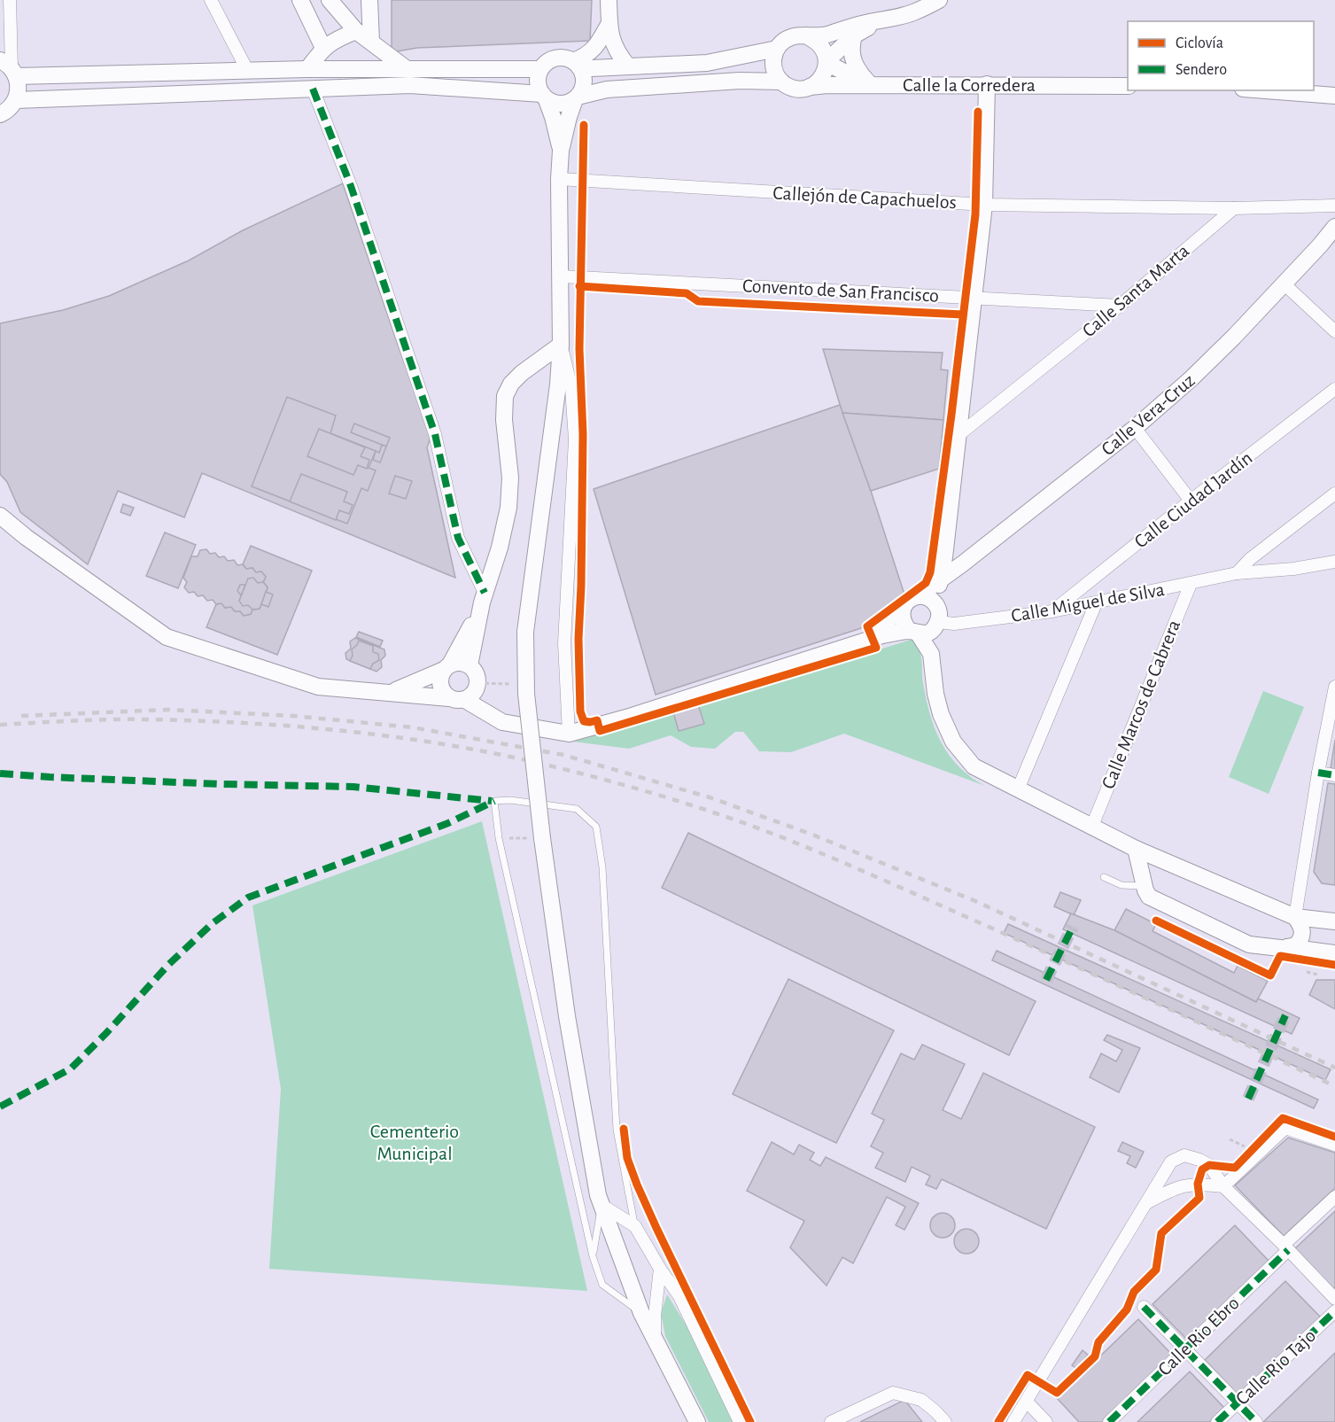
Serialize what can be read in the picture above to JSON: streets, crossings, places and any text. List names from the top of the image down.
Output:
{
  "streets": {
    "street": [
      "Calle la Corredera",
      "Callejón de Capachuelos",
      "Convento de San Francisco",
      "Calle Santa Marta",
      "Calle Vera-Cruz",
      "Calle Ciudad Jardín",
      "Calle Miguel de Silva",
      "Calle Marcos de Cabrera",
      "Calle Rio Ebro",
      "Calle Rio Tajo"
    ]
  },
  "crossings": [
    ["Callejón de Capachuelos", "Calle Santa Marta"],
    ["Convento de San Francisco", "Calle Santa Marta"],
    ["Calle Vera-Cruz", "Calle Miguel de Silva"],
    ["Calle Ciudad Jardín", "Calle Miguel de Silva"],
    ["Calle Miguel de Silva", "Calle Marcos de Cabrera"]
  ],
  "parks": ["Cementerio Municipal"],
  "legend": ["Ciclovía", "Sendero"]
}
